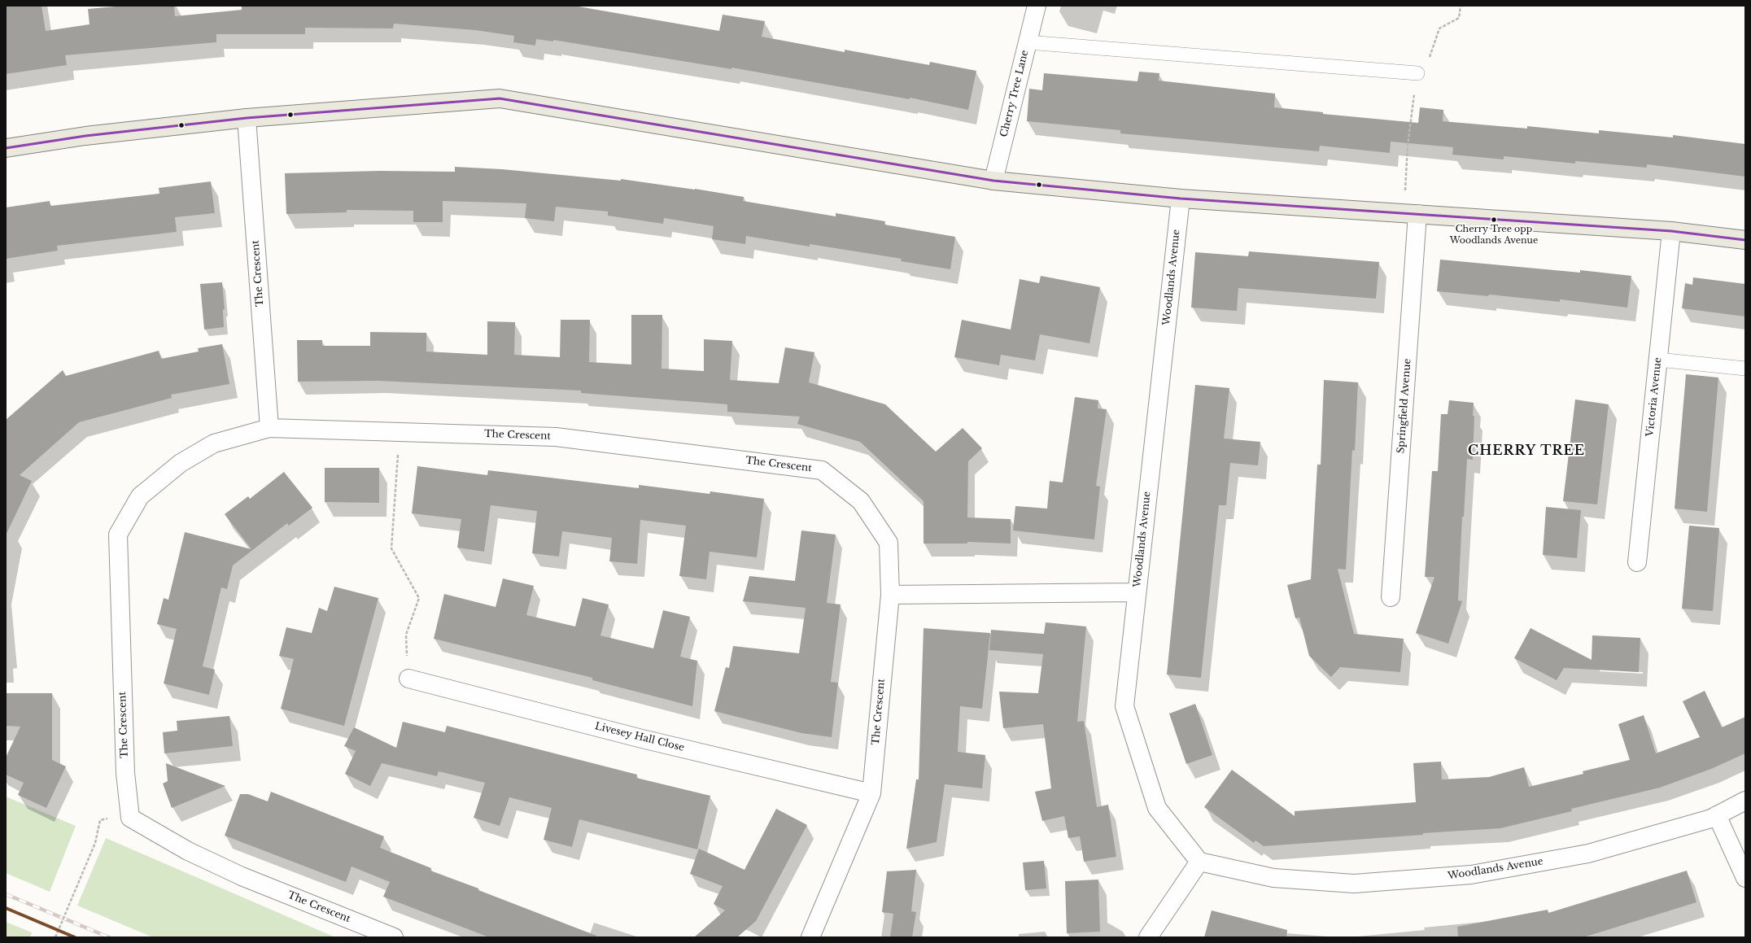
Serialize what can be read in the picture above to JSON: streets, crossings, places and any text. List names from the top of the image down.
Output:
{
  "streets": {
    "street": [
      "Cherry Tree Lane",
      "The Crescent",
      "Woodlands Avenue",
      "Victoria Avenue",
      "Springfield Avenue",
      "Livesey Hall Close"
    ]
  },
  "crossings": [
    ["The Crescent", "Livesey Hall Close"]
  ],
  "districts": ["CHERRY TREE"],
  "places": ["Cherry Tree opp Woodlands Avenue"]
}
